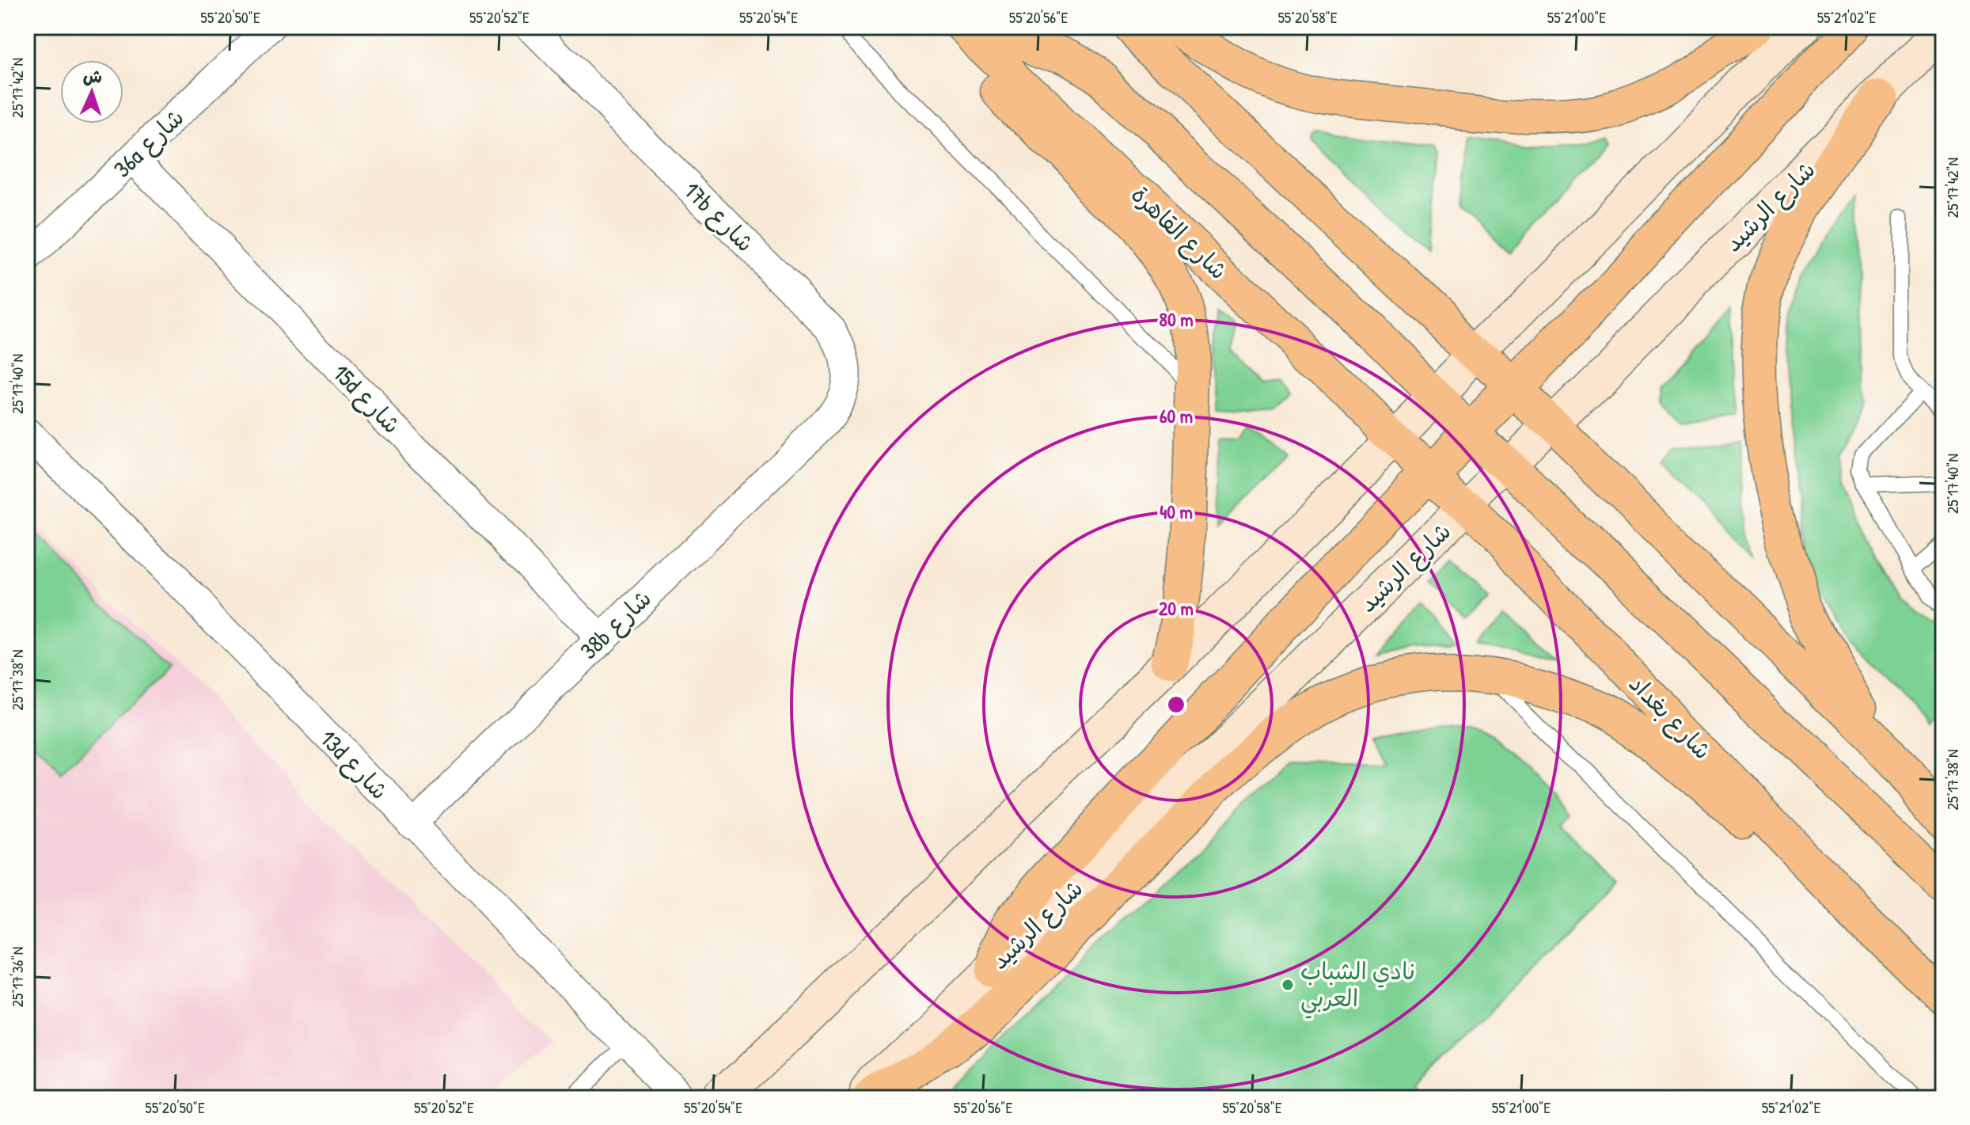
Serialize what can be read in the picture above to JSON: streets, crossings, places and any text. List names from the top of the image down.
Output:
{
  "streets": {
    "main road": ["شارع الرشيد", "شارع القاهرة", "شارع بغداد"],
    "street": [
      "36a شارع",
      "17b شارع",
      "15d شارع",
      "38b شارع",
      "13d شارع"
    ]
  },
  "crossings": [
    ["36a شارع", "15d شارع"],
    ["شارع الرشيد", "شارع بغداد"],
    ["17b شارع", "38b شارع"],
    ["شارع القاهرة", "شارع بغداد"],
    ["15d شارع", "38b شارع"],
    ["38b شارع", "13d شارع"]
  ],
  "places": ["نادي الشباب العربي"],
  "north": "top",
  "coordinates": [
    "55°20'50\"E",
    "55°20'52\"E",
    "55°20'54\"E",
    "55°20'56\"E",
    "55°20'58\"E",
    "55°21'00\"E",
    "55°21'02\"E",
    "25°17'42\"N",
    "25°17'40\"N",
    "25°17'38\"N",
    "25°17'36\"N"
  ],
  "rings": [
    "80 m",
    "60 m",
    "40 m",
    "20 m"
  ]
}
